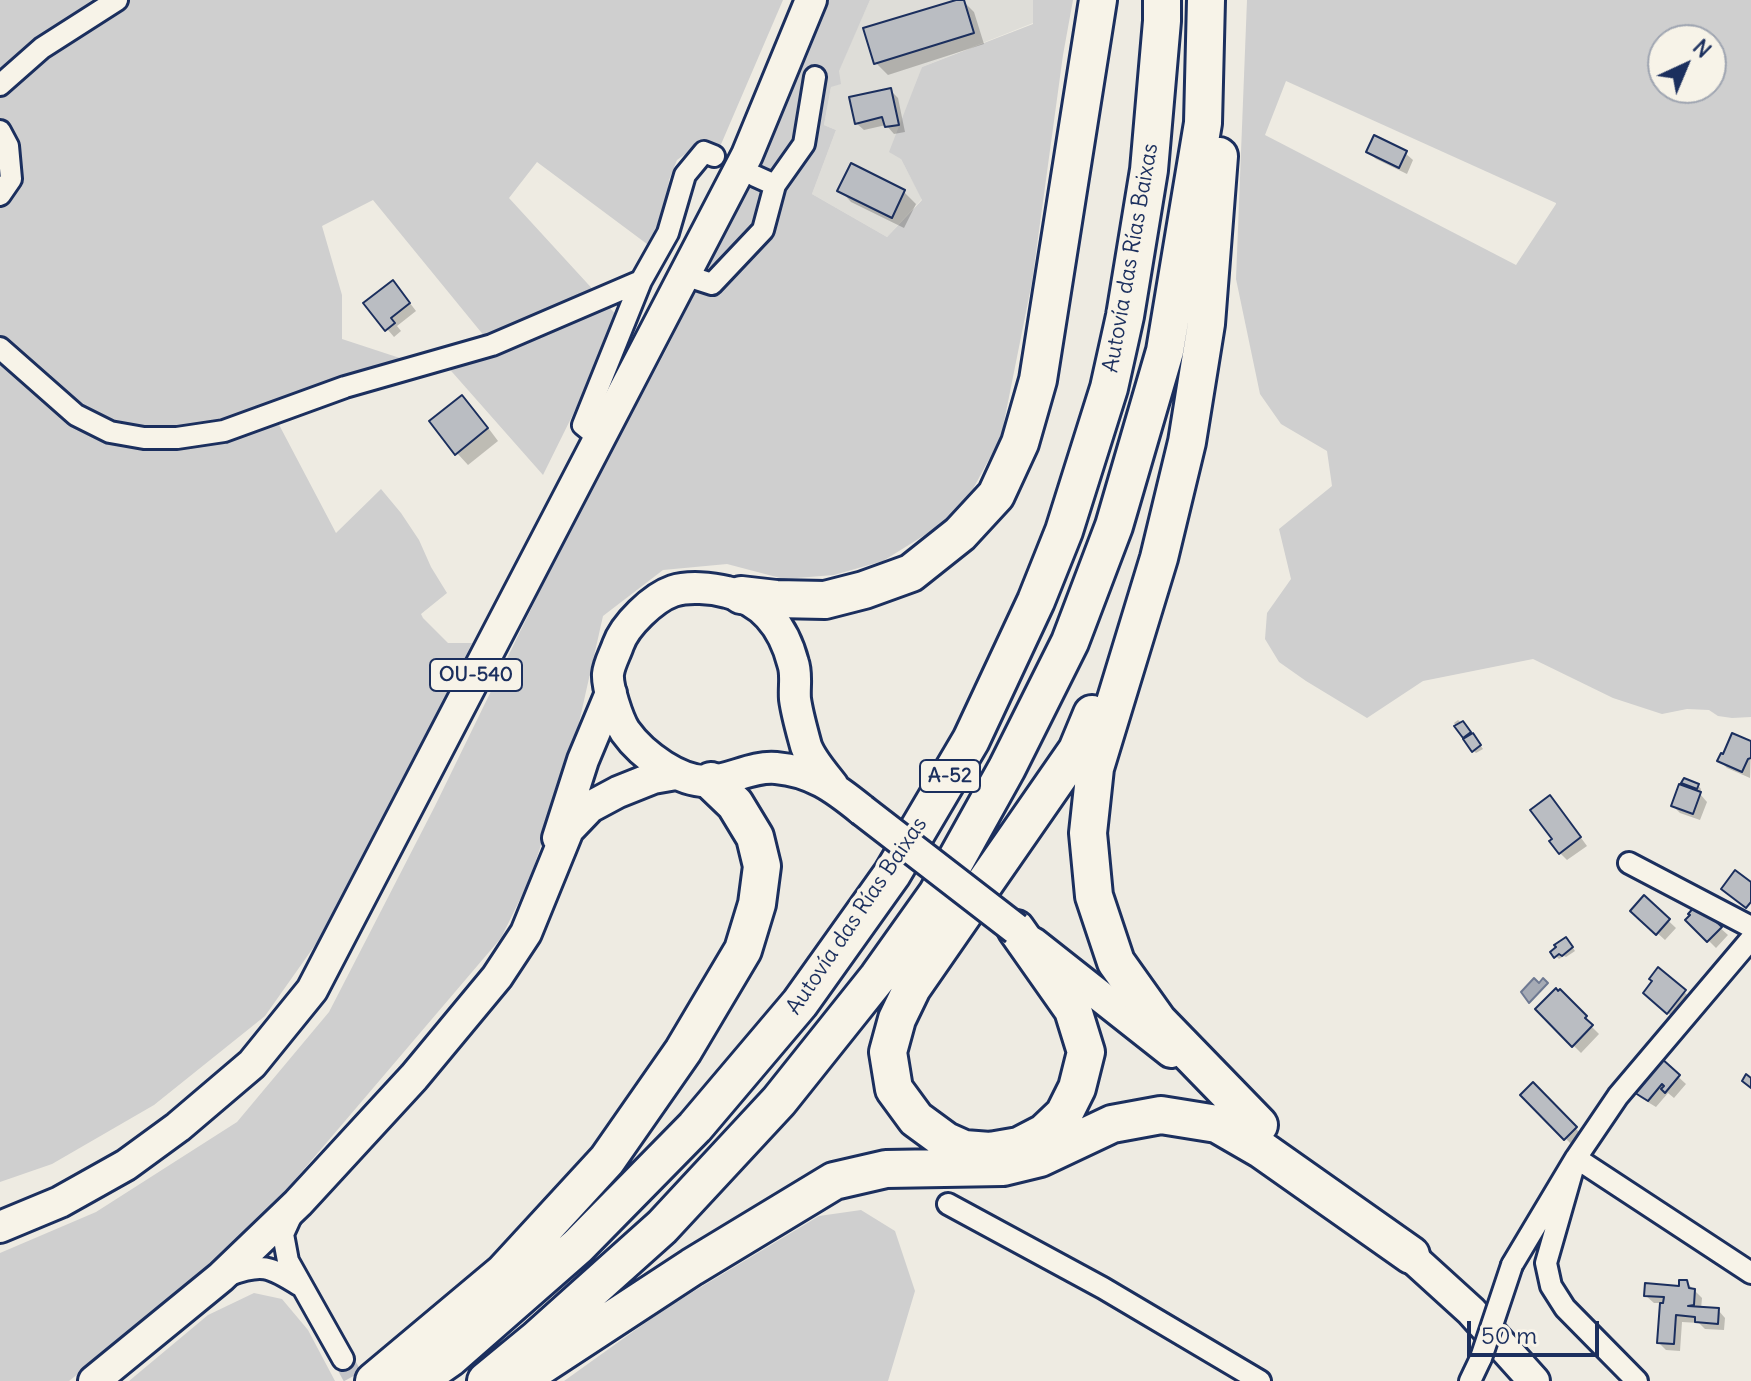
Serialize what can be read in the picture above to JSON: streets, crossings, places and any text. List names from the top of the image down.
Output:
{
  "streets": {
    "highway": ["Autovía das Rías Baixas", "A-52"],
    "main road": ["OU-540"]
  },
  "scale_bar": "50 m",
  "north": "top right"
}
